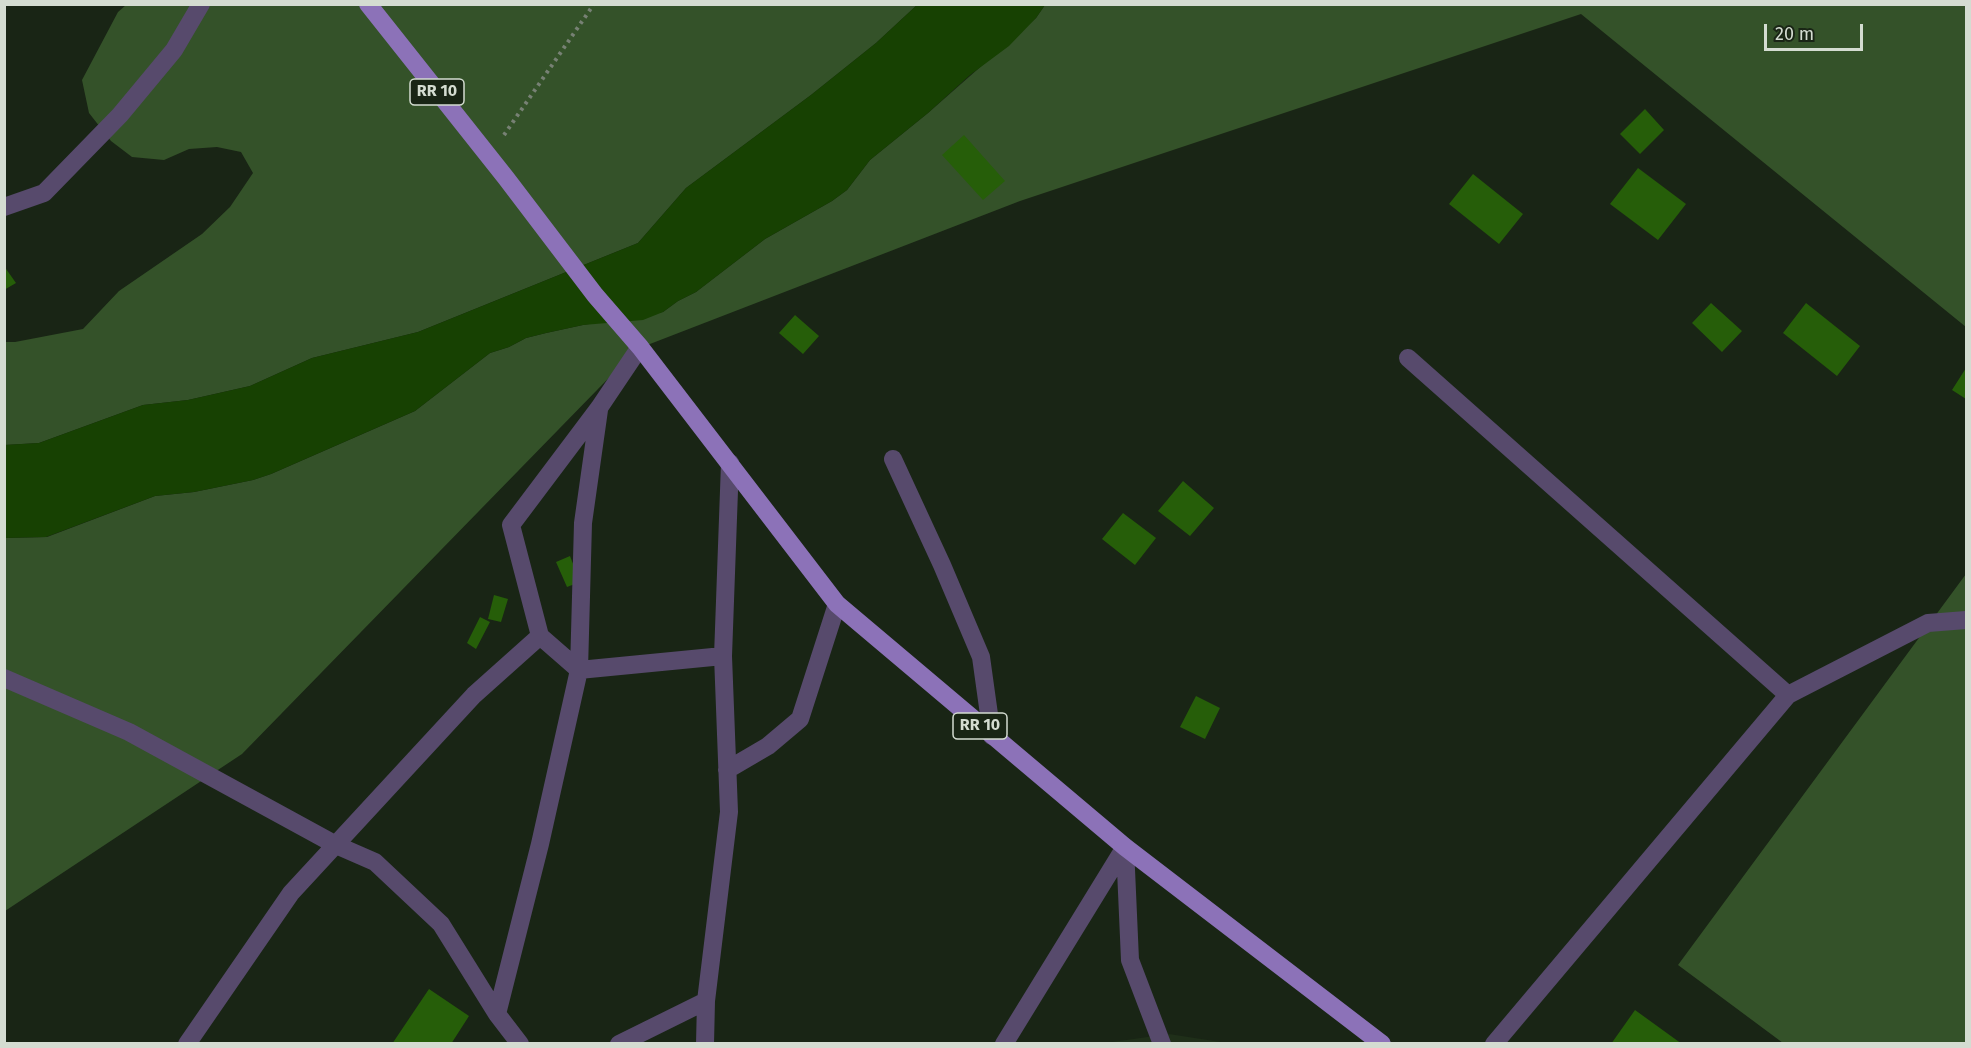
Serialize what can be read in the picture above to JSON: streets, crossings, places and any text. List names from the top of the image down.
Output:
{
  "streets": {
    "main road": ["RR 10"]
  },
  "scale_bar": "20 m"
}
